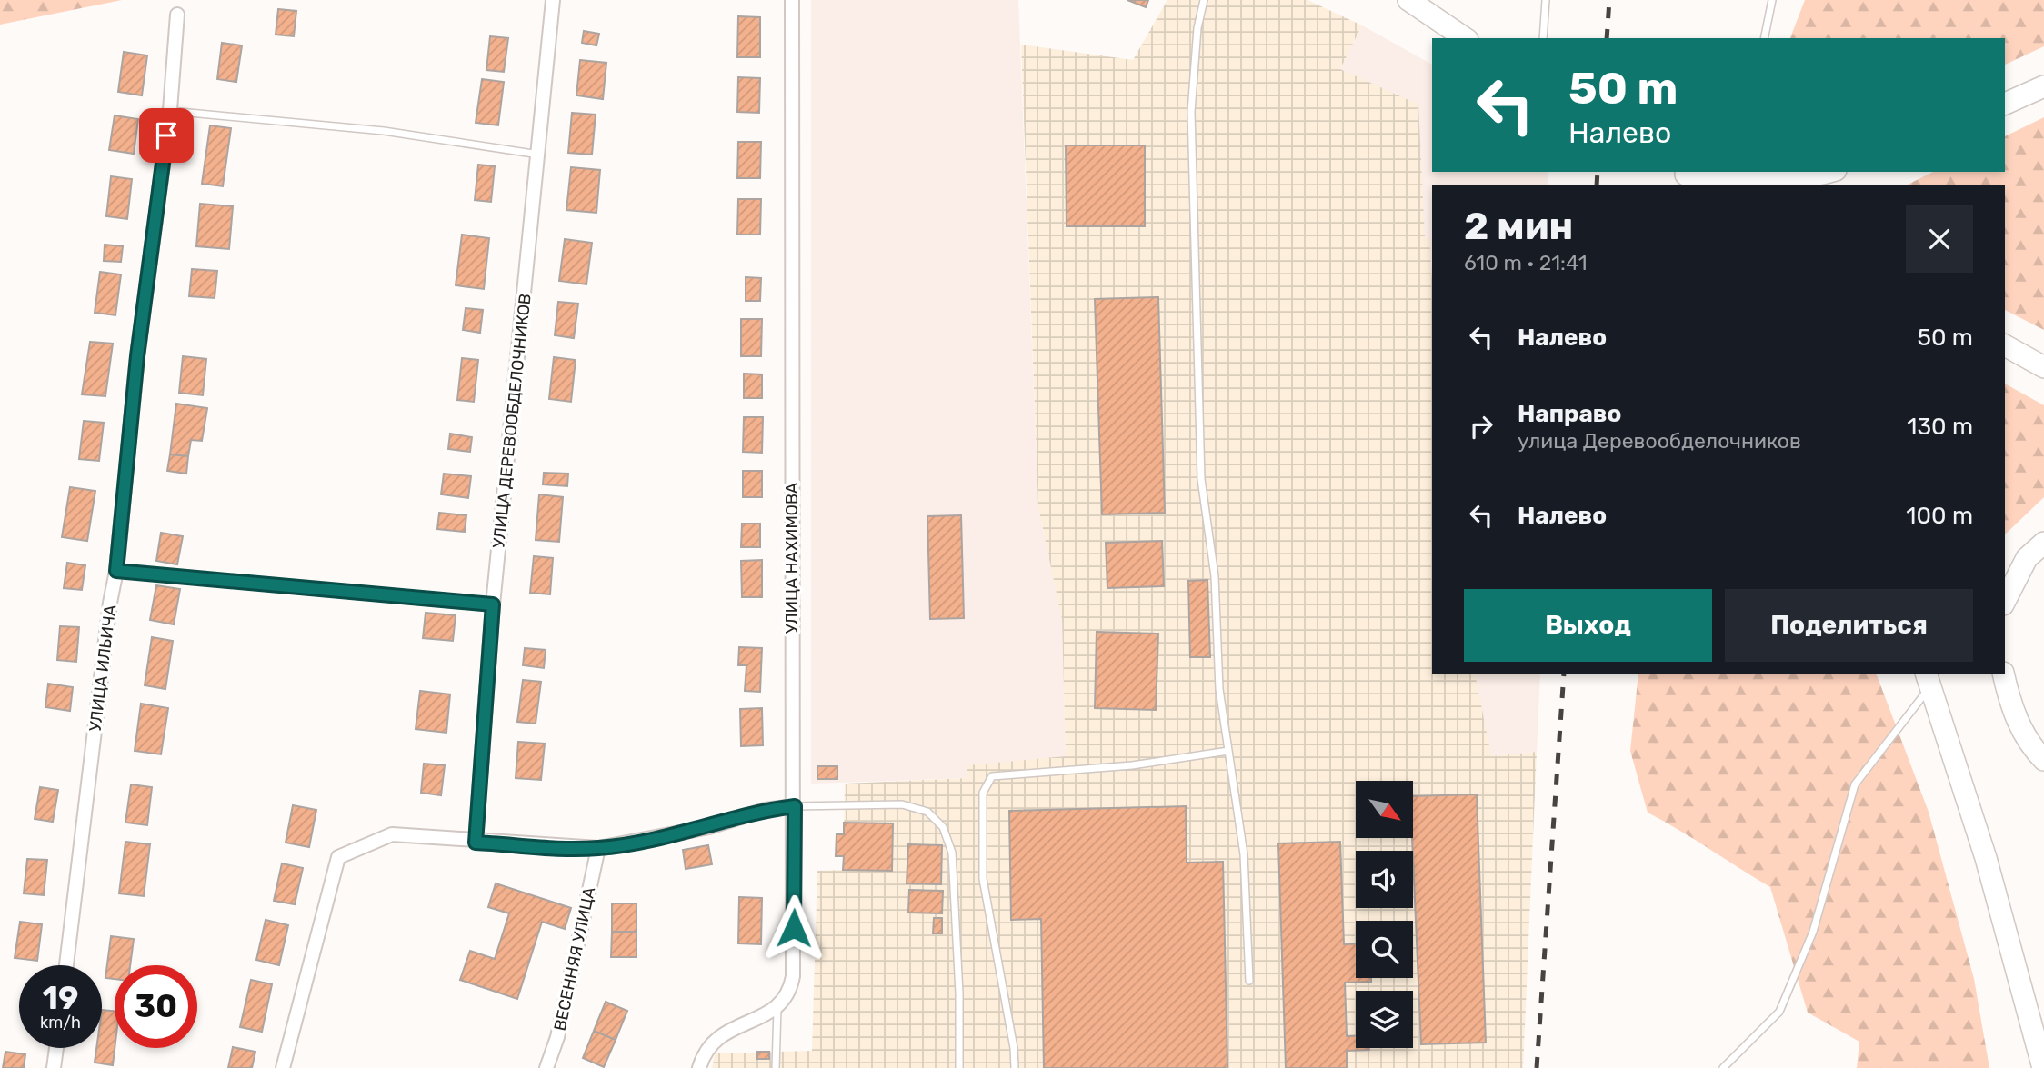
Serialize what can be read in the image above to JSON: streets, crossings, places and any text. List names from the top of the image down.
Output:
{
  "streets": {
    "street": [
      "УЛИЦА ДЕРЕВООБДЕЛОЧНИКОВ",
      "УЛИЦА НАХИМОВА",
      "УЛИЦА ИЛЬИЧА",
      "ВЕСЕННЯЯ УЛИЦА"
    ]
  },
  "north": "bottom right",
  "page": {
    "turn": ["50 m", "Налево"],
    "heading": ["2 мин", "610 m · 21:41"],
    "list": [
      {
        "name": "Налево",
        "value": "50 m"
      },
      {
        "name": "Направо",
        "note": "улица Деревообделочников",
        "value": "130 m"
      },
      {
        "name": "Налево",
        "value": "100 m"
      }
    ],
    "buttons": ["Выход", "Поделиться"],
    "speed": "19 km/h",
    "limit": "30"
  }
}
